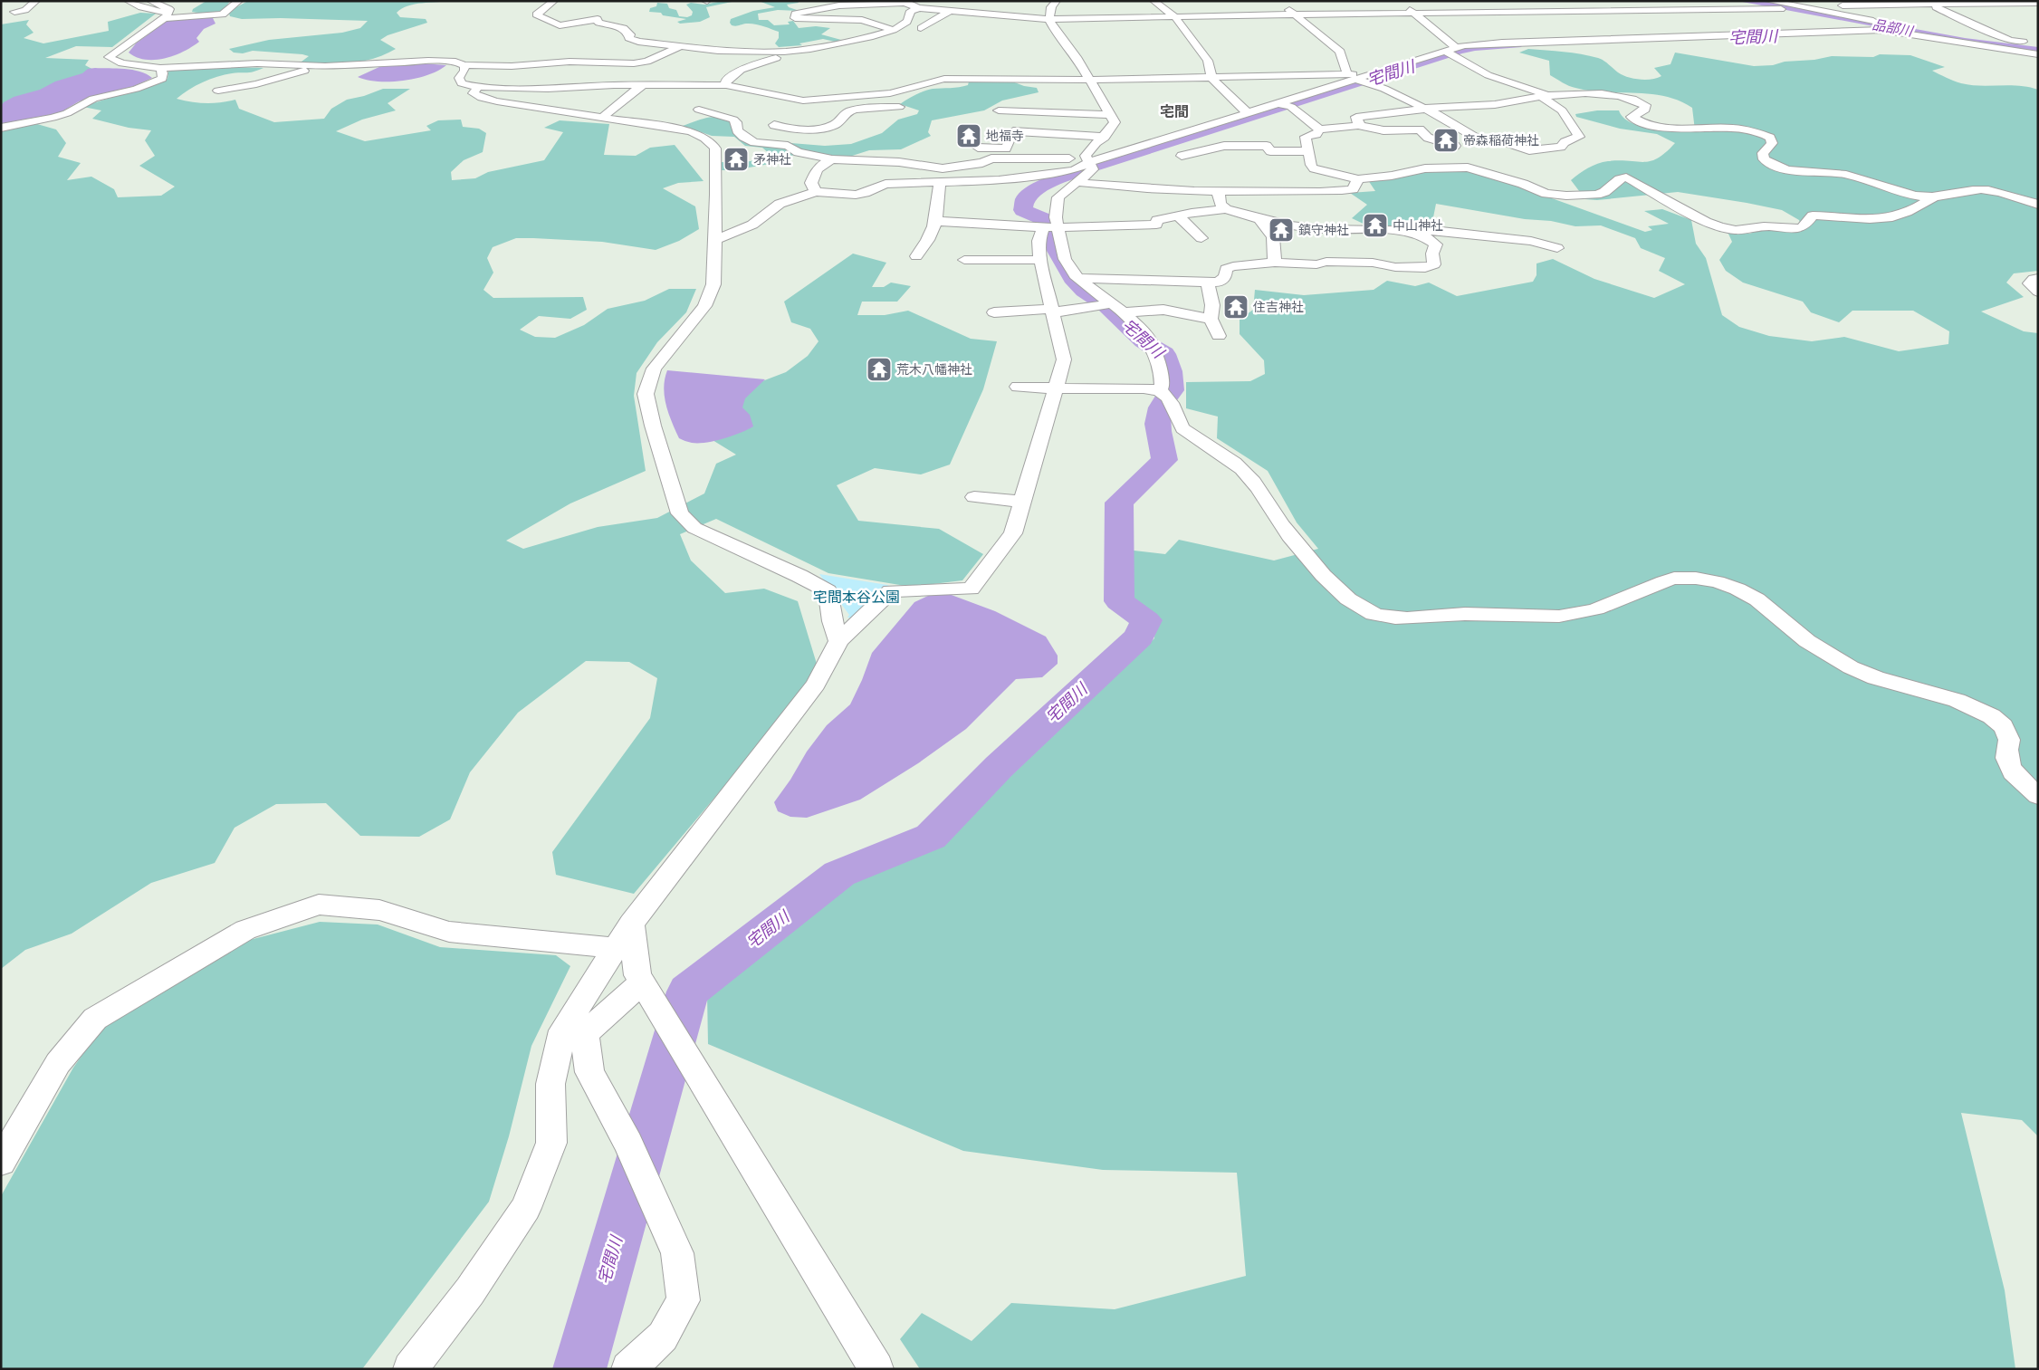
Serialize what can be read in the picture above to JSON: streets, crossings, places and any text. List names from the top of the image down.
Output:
{
  "districts": ["宅間"],
  "water": ["品部川", "宅間川"],
  "parks": ["宅間本谷公園"],
  "places": {
    "temple": [
      "地福寺",
      "帝森稲荷神社",
      "矛神社",
      "中山神社",
      "鎮守神社",
      "住吉神社",
      "荒木八幡神社"
    ]
  }
}
